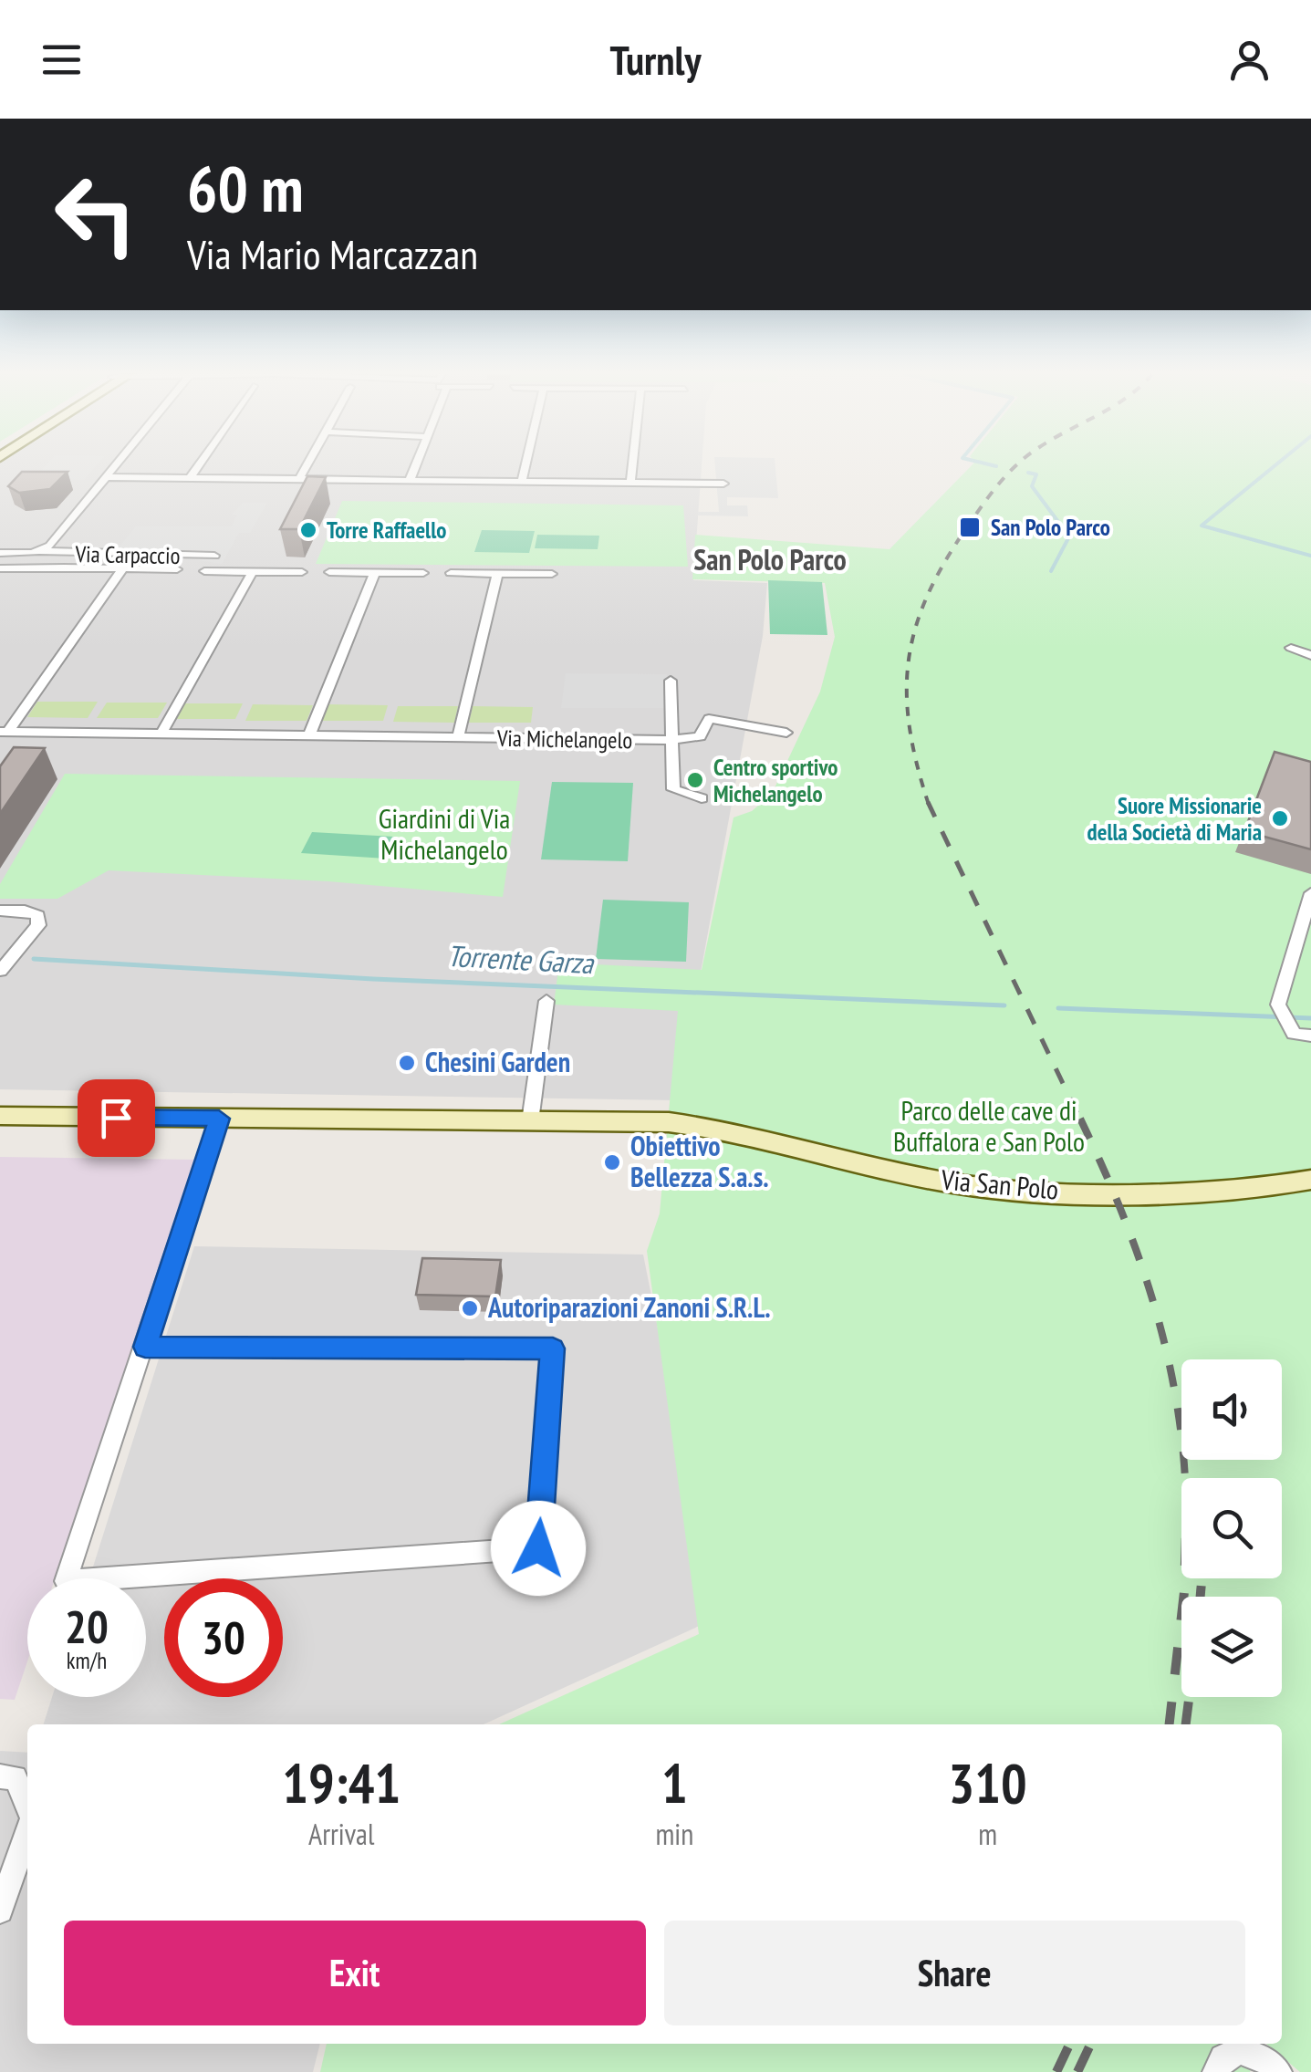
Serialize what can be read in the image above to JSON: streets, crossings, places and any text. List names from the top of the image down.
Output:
{
  "streets": {
    "main road": ["Via San Polo"],
    "street": ["Via Carpaccio", "Via Michelangelo"]
  },
  "districts": ["San Polo Parco"],
  "water": ["Torrente Garza"],
  "parks": ["Giardini di Via Michelangelo", "Parco delle cave di Buffalora e San Polo"],
  "places": {
    "transit": ["San Polo Parco"],
    "other": [
      "Torre Raffaello",
      "Centro sportivo Michelangelo",
      "Suore Missionarie della Società di Maria",
      "Chesini Garden",
      "Obiettivo Bellezza S.a.s.",
      "Autoriparazioni Zanoni S.R.L."
    ]
  },
  "page": {
    "header": "Turnly",
    "turn": ["60 m", "Via Mario Marcazzan"],
    "speed": "20 km/h",
    "limit": "30",
    "eta": [
      "19:41",
      "Arrival",
      "1",
      "min",
      "310",
      "m"
    ],
    "buttons": ["Exit", "Share"]
  }
}
